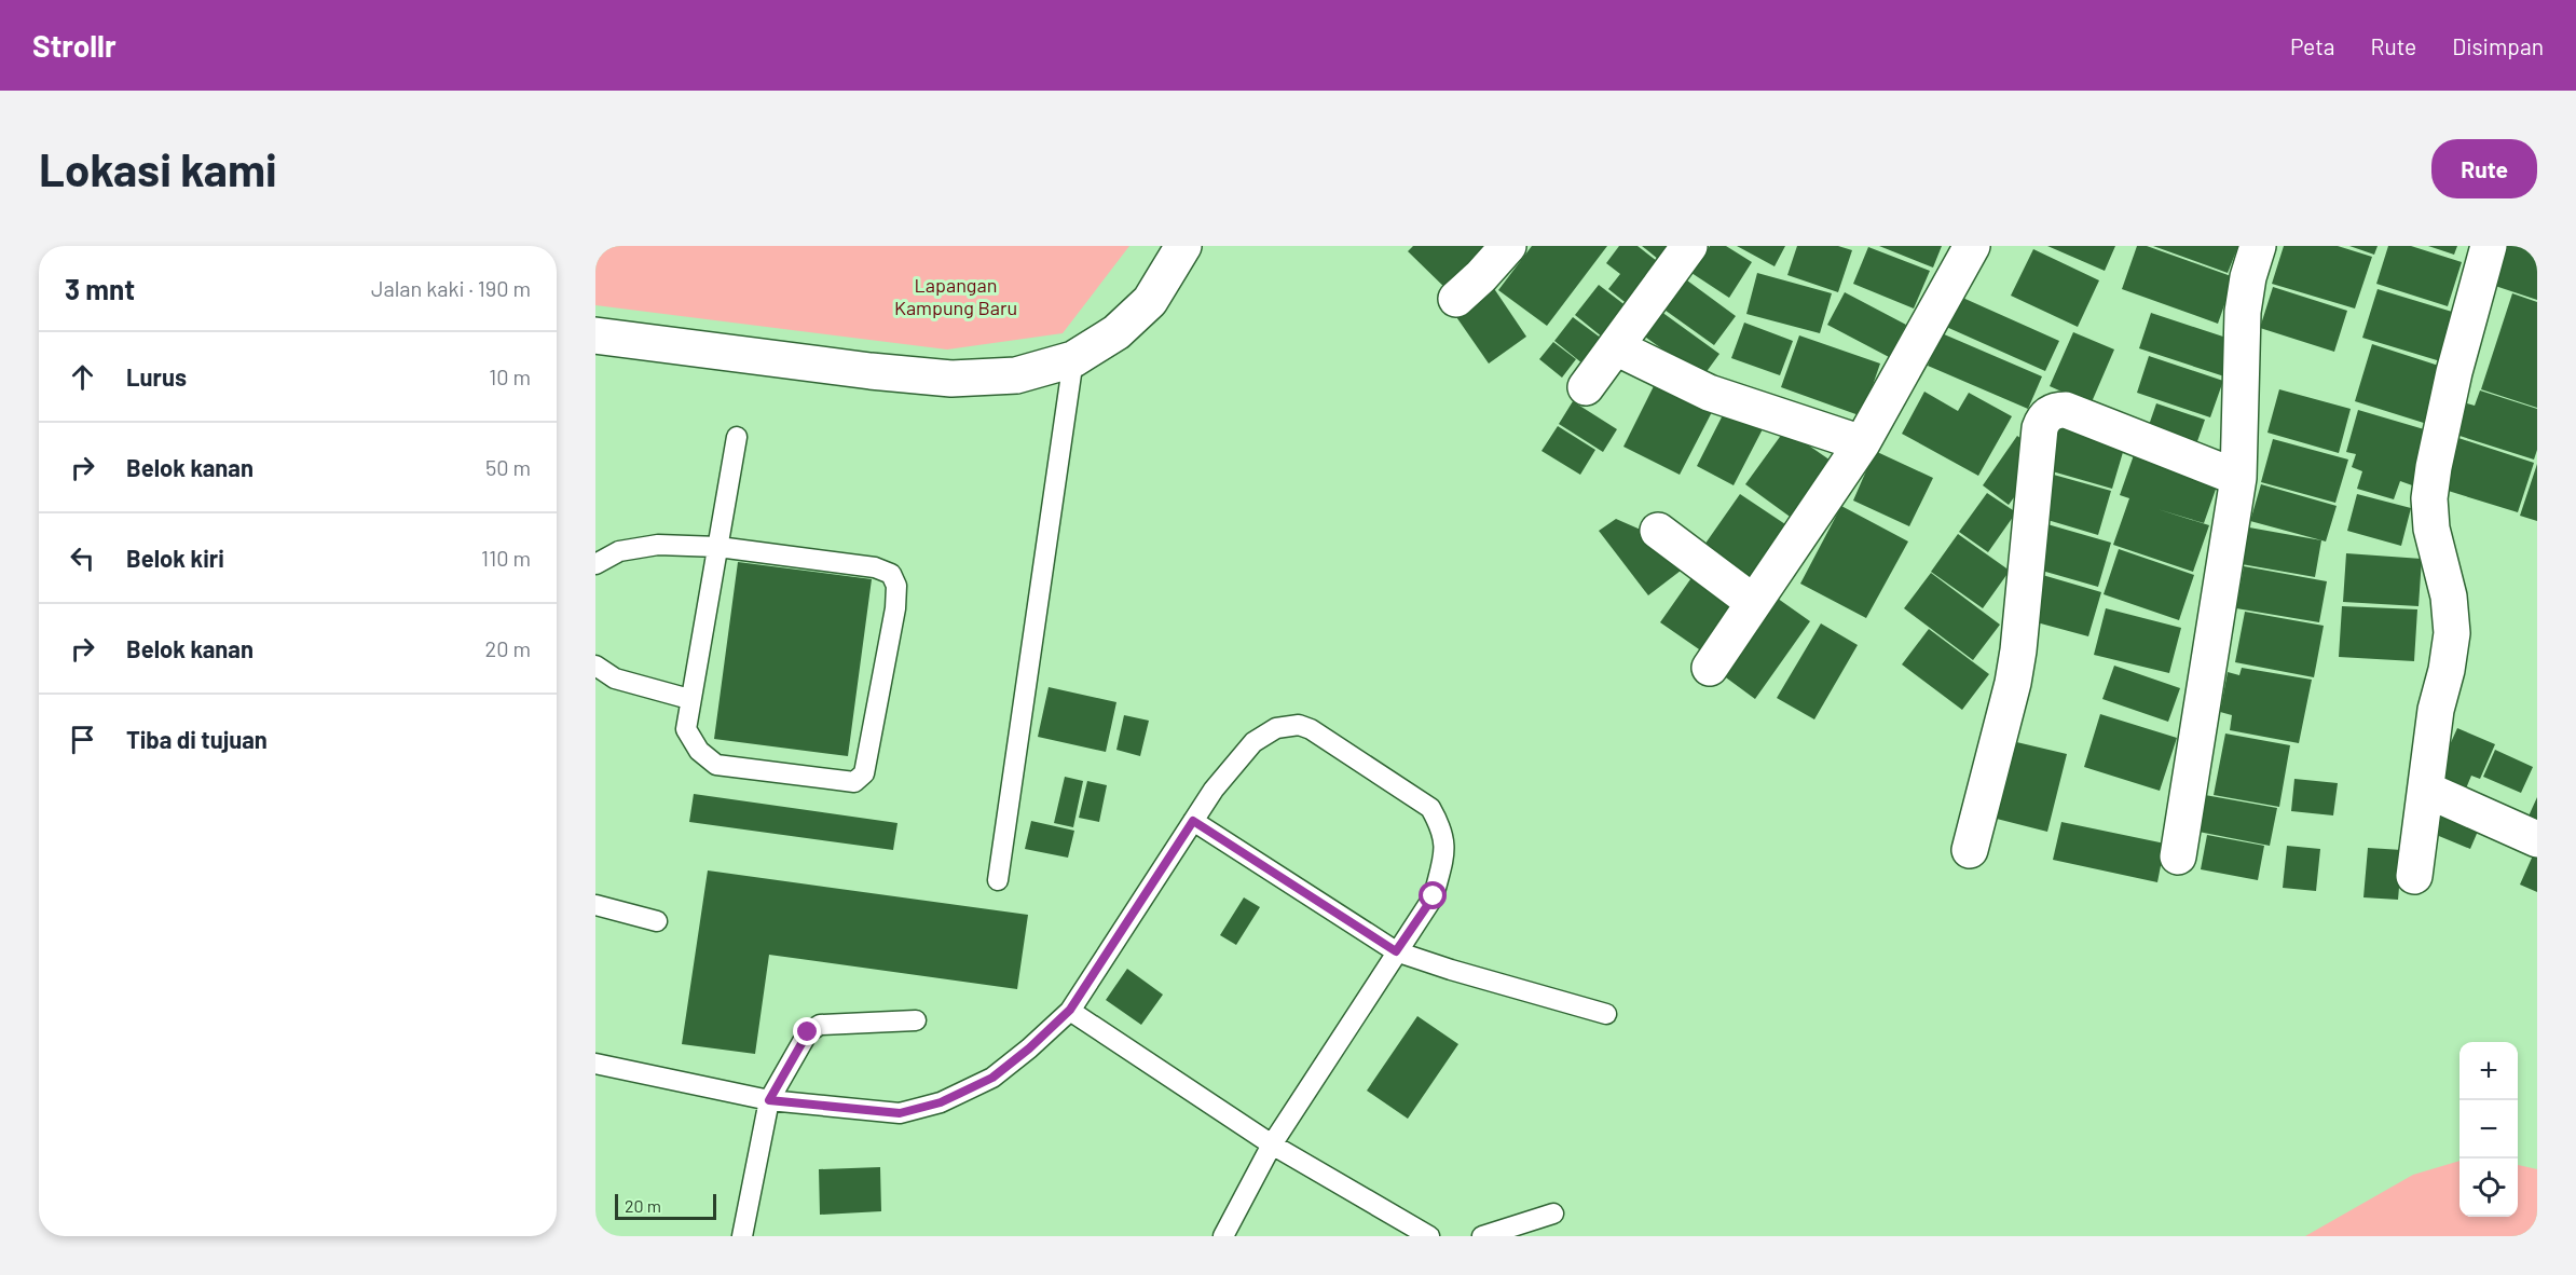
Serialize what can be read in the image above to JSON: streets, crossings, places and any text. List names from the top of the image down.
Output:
{
  "parks": ["Lapangan Kampung Baru"],
  "scale_bar": "20 m",
  "page": {
    "header": "Strollr",
    "nav": ["Peta", "Rute", "Disimpan"],
    "buttons": "Rute",
    "title": "Lokasi kami",
    "heading": ["3 mnt", "Jalan kaki · 190 m"],
    "list": [
      ["Lurus", "10 m"],
      ["Belok kanan", "50 m"],
      ["Belok kiri", "110 m"],
      ["Belok kanan", "20 m"],
      "Tiba di tujuan"
    ],
    "map_buttons": ["+", "−"],
    "scale": "20 m"
  }
}
